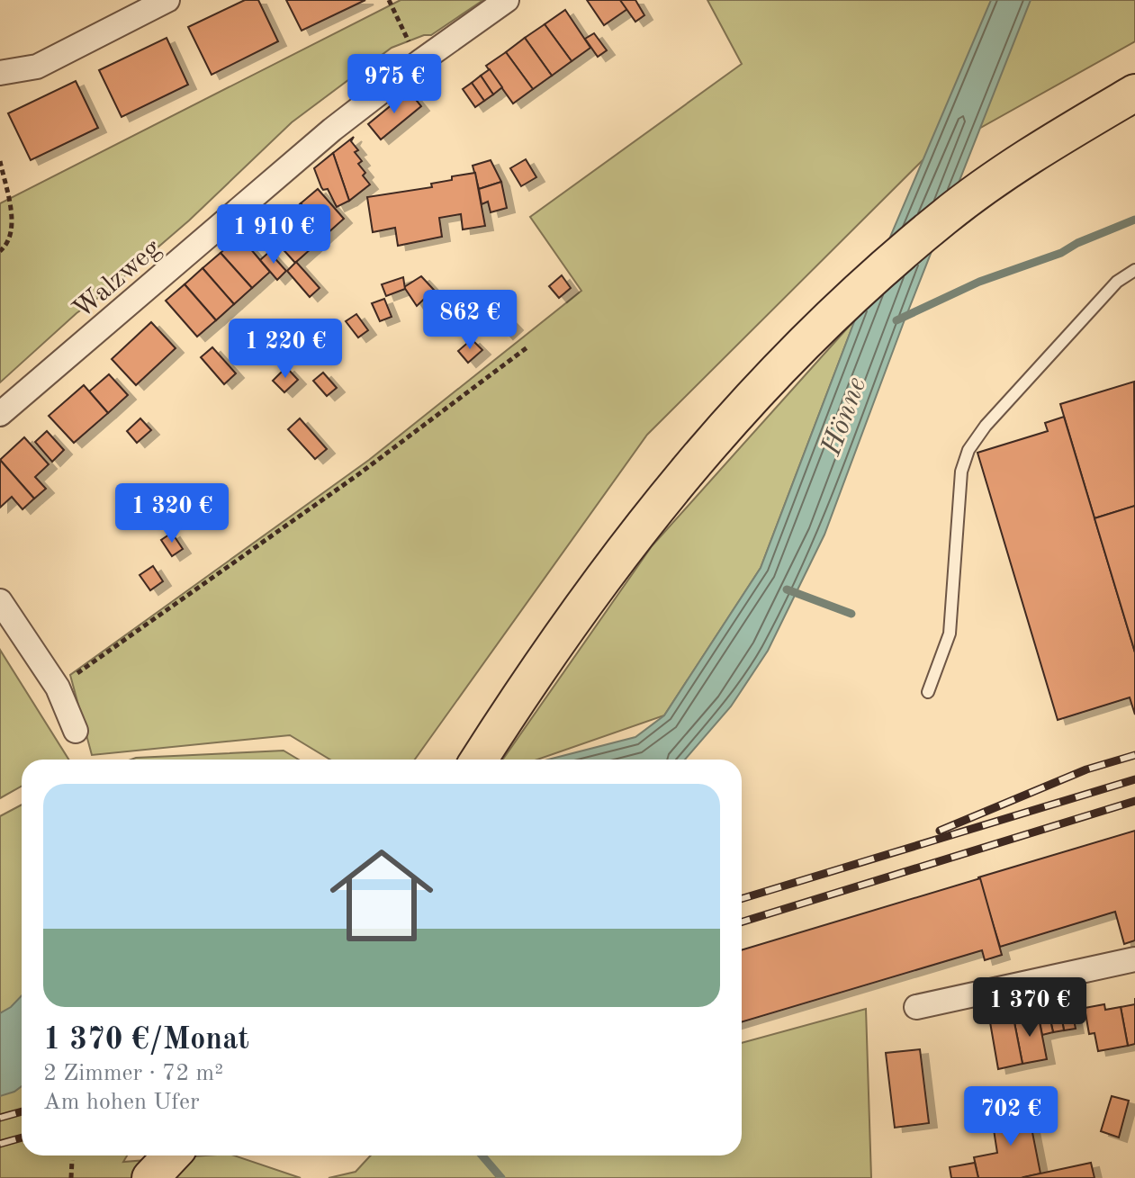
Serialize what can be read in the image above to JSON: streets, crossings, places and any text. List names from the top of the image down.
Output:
{
  "streets": {
    "street": ["Walzweg"]
  },
  "water": ["Hönne"],
  "page": {
    "price": [
      "975 €",
      "1 910 €",
      "862 €",
      "1 220 €",
      "1 320 €",
      "1 370 €",
      "702 €"
    ],
    "list": [
      {
        "name": "1 370 €/Monat",
        "note": "2 Zimmer · 72 m² · Am hohen Ufer"
      }
    ]
  }
}
